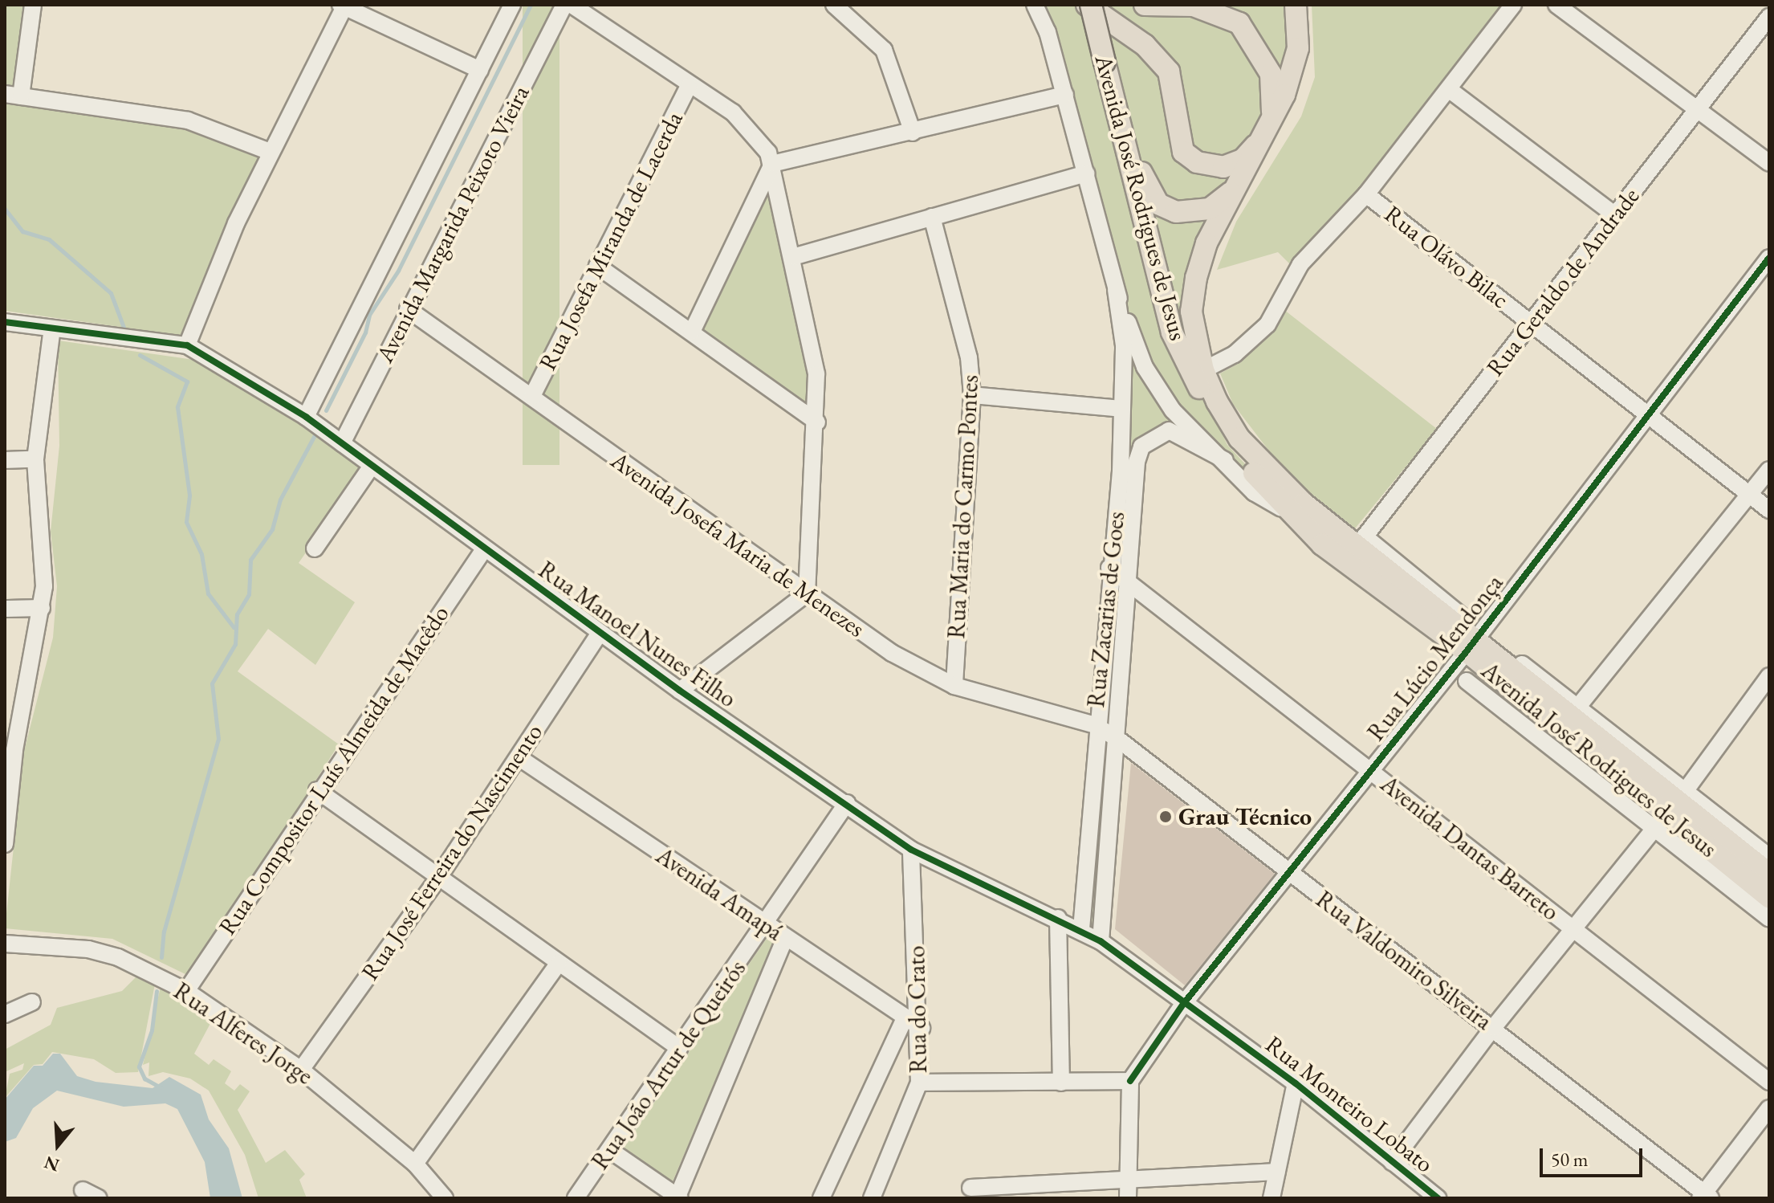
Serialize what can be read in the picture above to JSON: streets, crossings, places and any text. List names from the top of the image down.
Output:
{
  "streets": {
    "main road": ["Avenida José Rodrigues de Jesus"],
    "street": [
      "Avenida Margarida Peixoto Vieira",
      "Rua Josefa Miranda de Lacerda",
      "Rua Olávo Bilac",
      "Rua Geraldo de Andrade",
      "Rua Maria do Carmo Pontes",
      "Avenida Josefa Maria de Menezes",
      "Rua Zacarias de Goes",
      "Rua Manoel Nunes Filho",
      "Rua Lúcio Mendonça",
      "Rua Compositor Luís Almeida de Macêdo",
      "Avenida Dantas Barreto",
      "Rua José Ferreira do Nascimento",
      "Avenida Amapá",
      "Rua Valdomiro Silveira",
      "Rua do Crato",
      "Rua Alferes Jorge",
      "Rua João Artur de Queirós",
      "Rua Monteiro Lobato"
    ]
  },
  "crossings": [
    ["Avenida José Rodrigues de Jesus", "Rua Geraldo de Andrade"],
    ["Avenida José Rodrigues de Jesus", "Rua Lúcio Mendonça"],
    ["Avenida Margarida Peixoto Vieira", "Avenida Josefa Maria de Menezes"],
    ["Avenida Margarida Peixoto Vieira", "Rua Manoel Nunes Filho"],
    ["Rua Josefa Miranda de Lacerda", "Avenida Josefa Maria de Menezes"],
    ["Rua Olávo Bilac", "Rua Geraldo de Andrade"],
    ["Rua Olávo Bilac", "Rua Lúcio Mendonça"],
    ["Rua Maria do Carmo Pontes", "Avenida Josefa Maria de Menezes"],
    ["Avenida Josefa Maria de Menezes", "Rua Zacarias de Goes"],
    ["Avenida Josefa Maria de Menezes", "Rua Valdomiro Silveira"],
    ["Rua Zacarias de Goes", "Rua Manoel Nunes Filho"],
    ["Rua Zacarias de Goes", "Avenida Dantas Barreto"],
    ["Rua Zacarias de Goes", "Rua Valdomiro Silveira"],
    ["Rua Zacarias de Goes", "Rua Monteiro Lobato"],
    ["Rua Manoel Nunes Filho", "Rua Compositor Luís Almeida de Macêdo"],
    ["Rua Manoel Nunes Filho", "Rua José Ferreira do Nascimento"],
    ["Rua Manoel Nunes Filho", "Rua do Crato"],
    ["Rua Manoel Nunes Filho", "Rua João Artur de Queirós"],
    ["Rua Manoel Nunes Filho", "Rua Monteiro Lobato"],
    ["Rua Lúcio Mendonça", "Avenida Dantas Barreto"],
    ["Rua Lúcio Mendonça", "Rua Valdomiro Silveira"],
    ["Rua Lúcio Mendonça", "Rua Monteiro Lobato"],
    ["Rua Compositor Luís Almeida de Macêdo", "Rua Alferes Jorge"],
    ["Rua José Ferreira do Nascimento", "Avenida Amapá"],
    ["Rua José Ferreira do Nascimento", "Rua Alferes Jorge"],
    ["Avenida Amapá", "Rua do Crato"],
    ["Avenida Amapá", "Rua João Artur de Queirós"]
  ],
  "places": ["Grau Técnico"],
  "scale_bar": "50 m",
  "north": "bottom"
}
